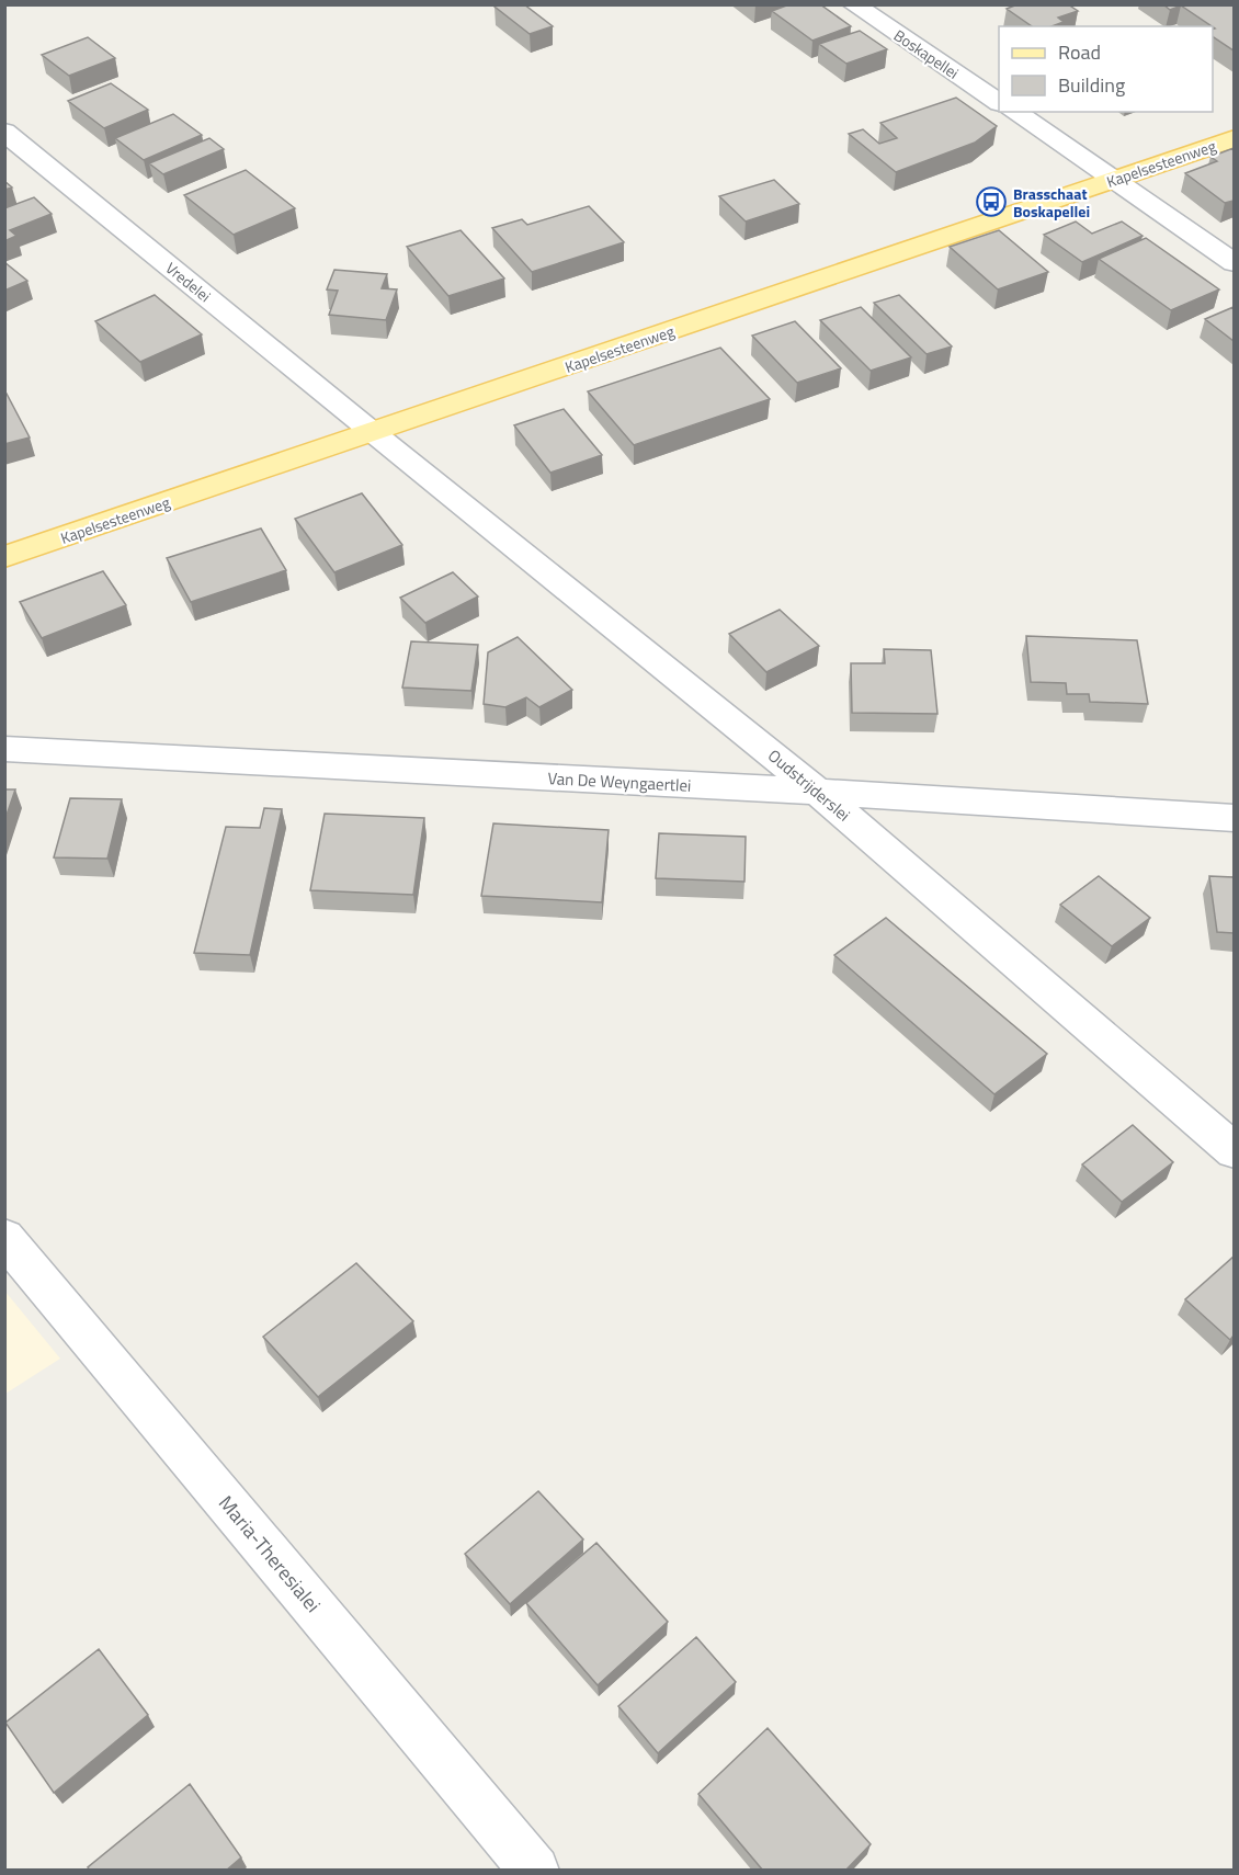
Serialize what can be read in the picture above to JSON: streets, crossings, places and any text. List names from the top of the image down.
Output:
{
  "streets": {
    "main road": ["Kapelsesteenweg"],
    "street": [
      "Boskapellei",
      "Vredelei",
      "Van De Weyngaertlei",
      "Oudstrijderslei",
      "Maria-Theresialei"
    ]
  },
  "crossings": [
    ["Kapelsesteenweg", "Vredelei"],
    ["Kapelsesteenweg", "Oudstrijderslei"],
    ["Vredelei", "Oudstrijderslei"],
    ["Van De Weyngaertlei", "Oudstrijderslei"]
  ],
  "places": {
    "bus stop": ["Brasschaat Boskapellei"]
  },
  "legend": ["Road", "Building"]
}
